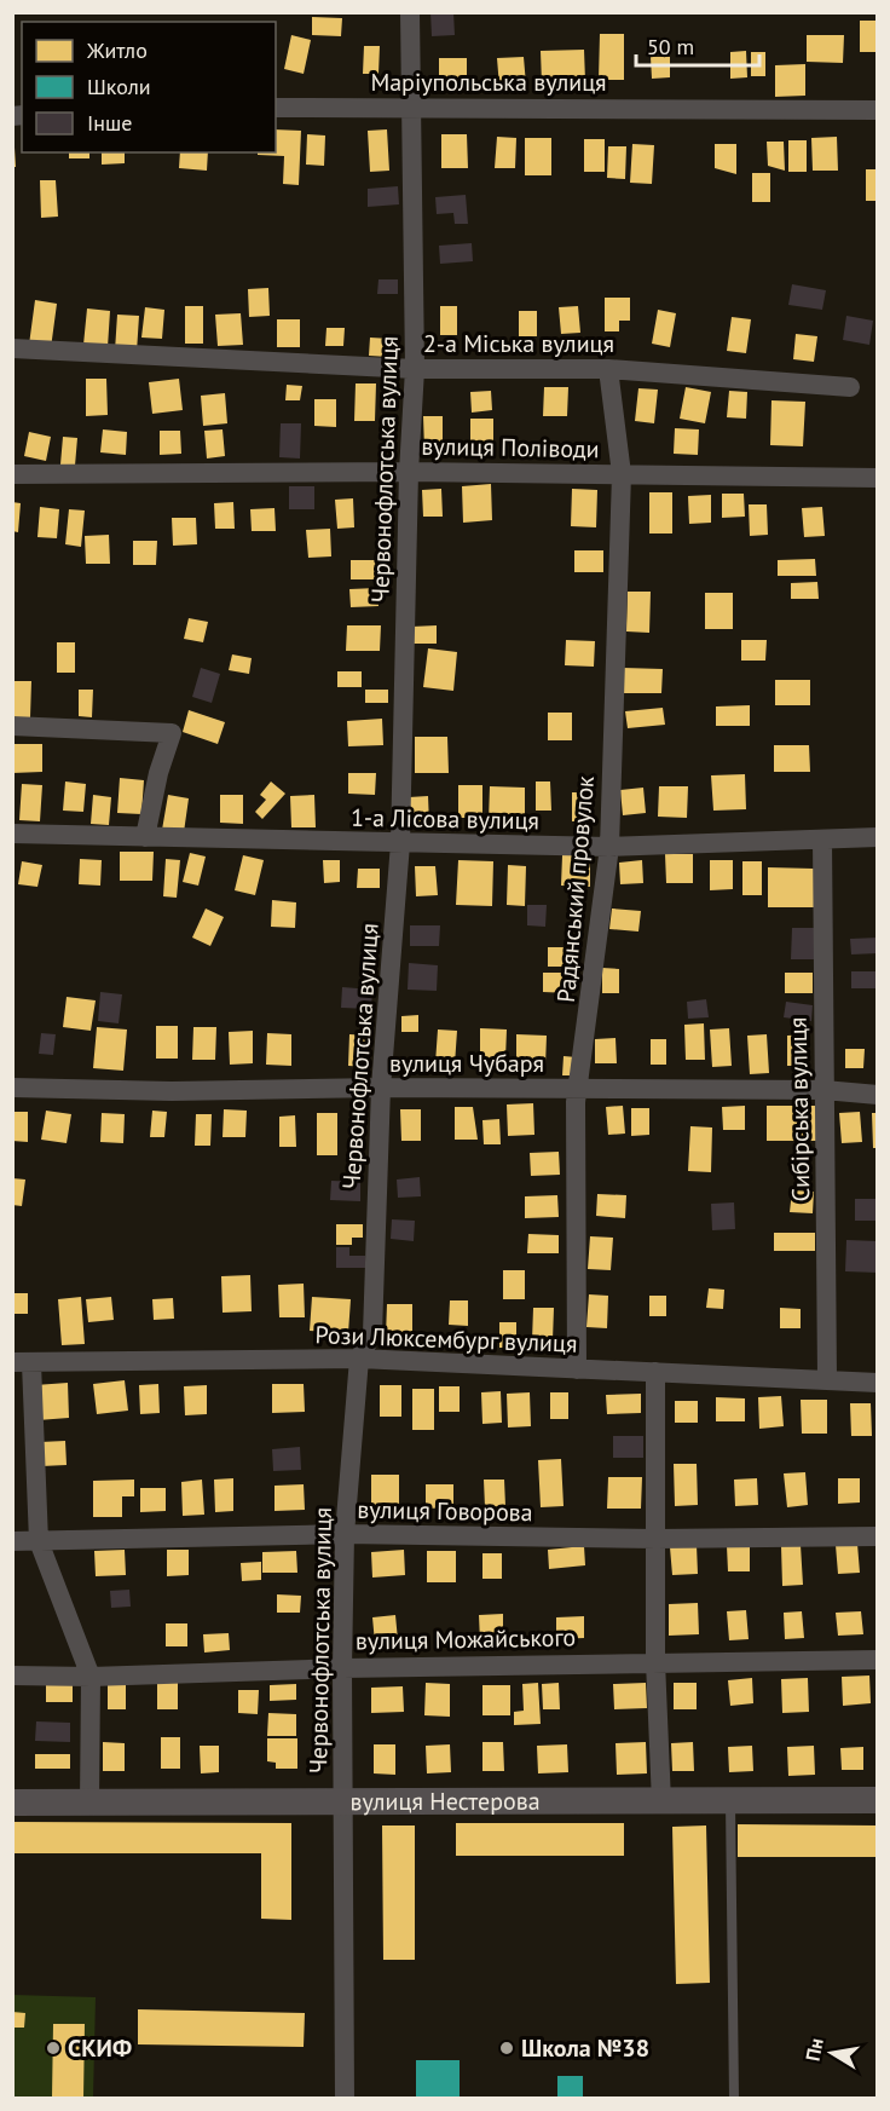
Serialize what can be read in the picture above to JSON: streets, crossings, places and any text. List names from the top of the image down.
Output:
{
  "streets": {
    "street": [
      "Маріупольська вулиця",
      "2-а Міська вулиця",
      "вулиця Поліводи",
      "Червонофлотська вулиця",
      "1-а Лісова вулиця",
      "Радянський провулок",
      "вулиця Чубаря",
      "Сибірська вулиця",
      "Рози Люксембург вулиця",
      "вулиця Говорова",
      "вулиця Можайського",
      "вулиця Нестерова"
    ]
  },
  "crossings": [
    ["Маріупольська вулиця", "Червонофлотська вулиця"],
    ["2-а Міська вулиця", "Червонофлотська вулиця"],
    ["2-а Міська вулиця", "Радянський провулок"],
    ["вулиця Поліводи", "Червонофлотська вулиця"],
    ["вулиця Поліводи", "Радянський провулок"],
    ["Червонофлотська вулиця", "1-а Лісова вулиця"],
    ["Червонофлотська вулиця", "вулиця Чубаря"],
    ["Червонофлотська вулиця", "Рози Люксембург вулиця"],
    ["Червонофлотська вулиця", "вулиця Говорова"],
    ["Червонофлотська вулиця", "вулиця Можайського"],
    ["Червонофлотська вулиця", "вулиця Нестерова"],
    ["1-а Лісова вулиця", "Радянський провулок"],
    ["1-а Лісова вулиця", "Сибірська вулиця"],
    ["Радянський провулок", "вулиця Чубаря"],
    ["Радянський провулок", "Рози Люксембург вулиця"],
    ["вулиця Чубаря", "Сибірська вулиця"],
    ["Сибірська вулиця", "Рози Люксембург вулиця"]
  ],
  "places": ["СКИФ", "Школа №38"],
  "legend": ["Житло", "Школи", "Інше"],
  "scale_bar": "50 m",
  "north": "left"
}
